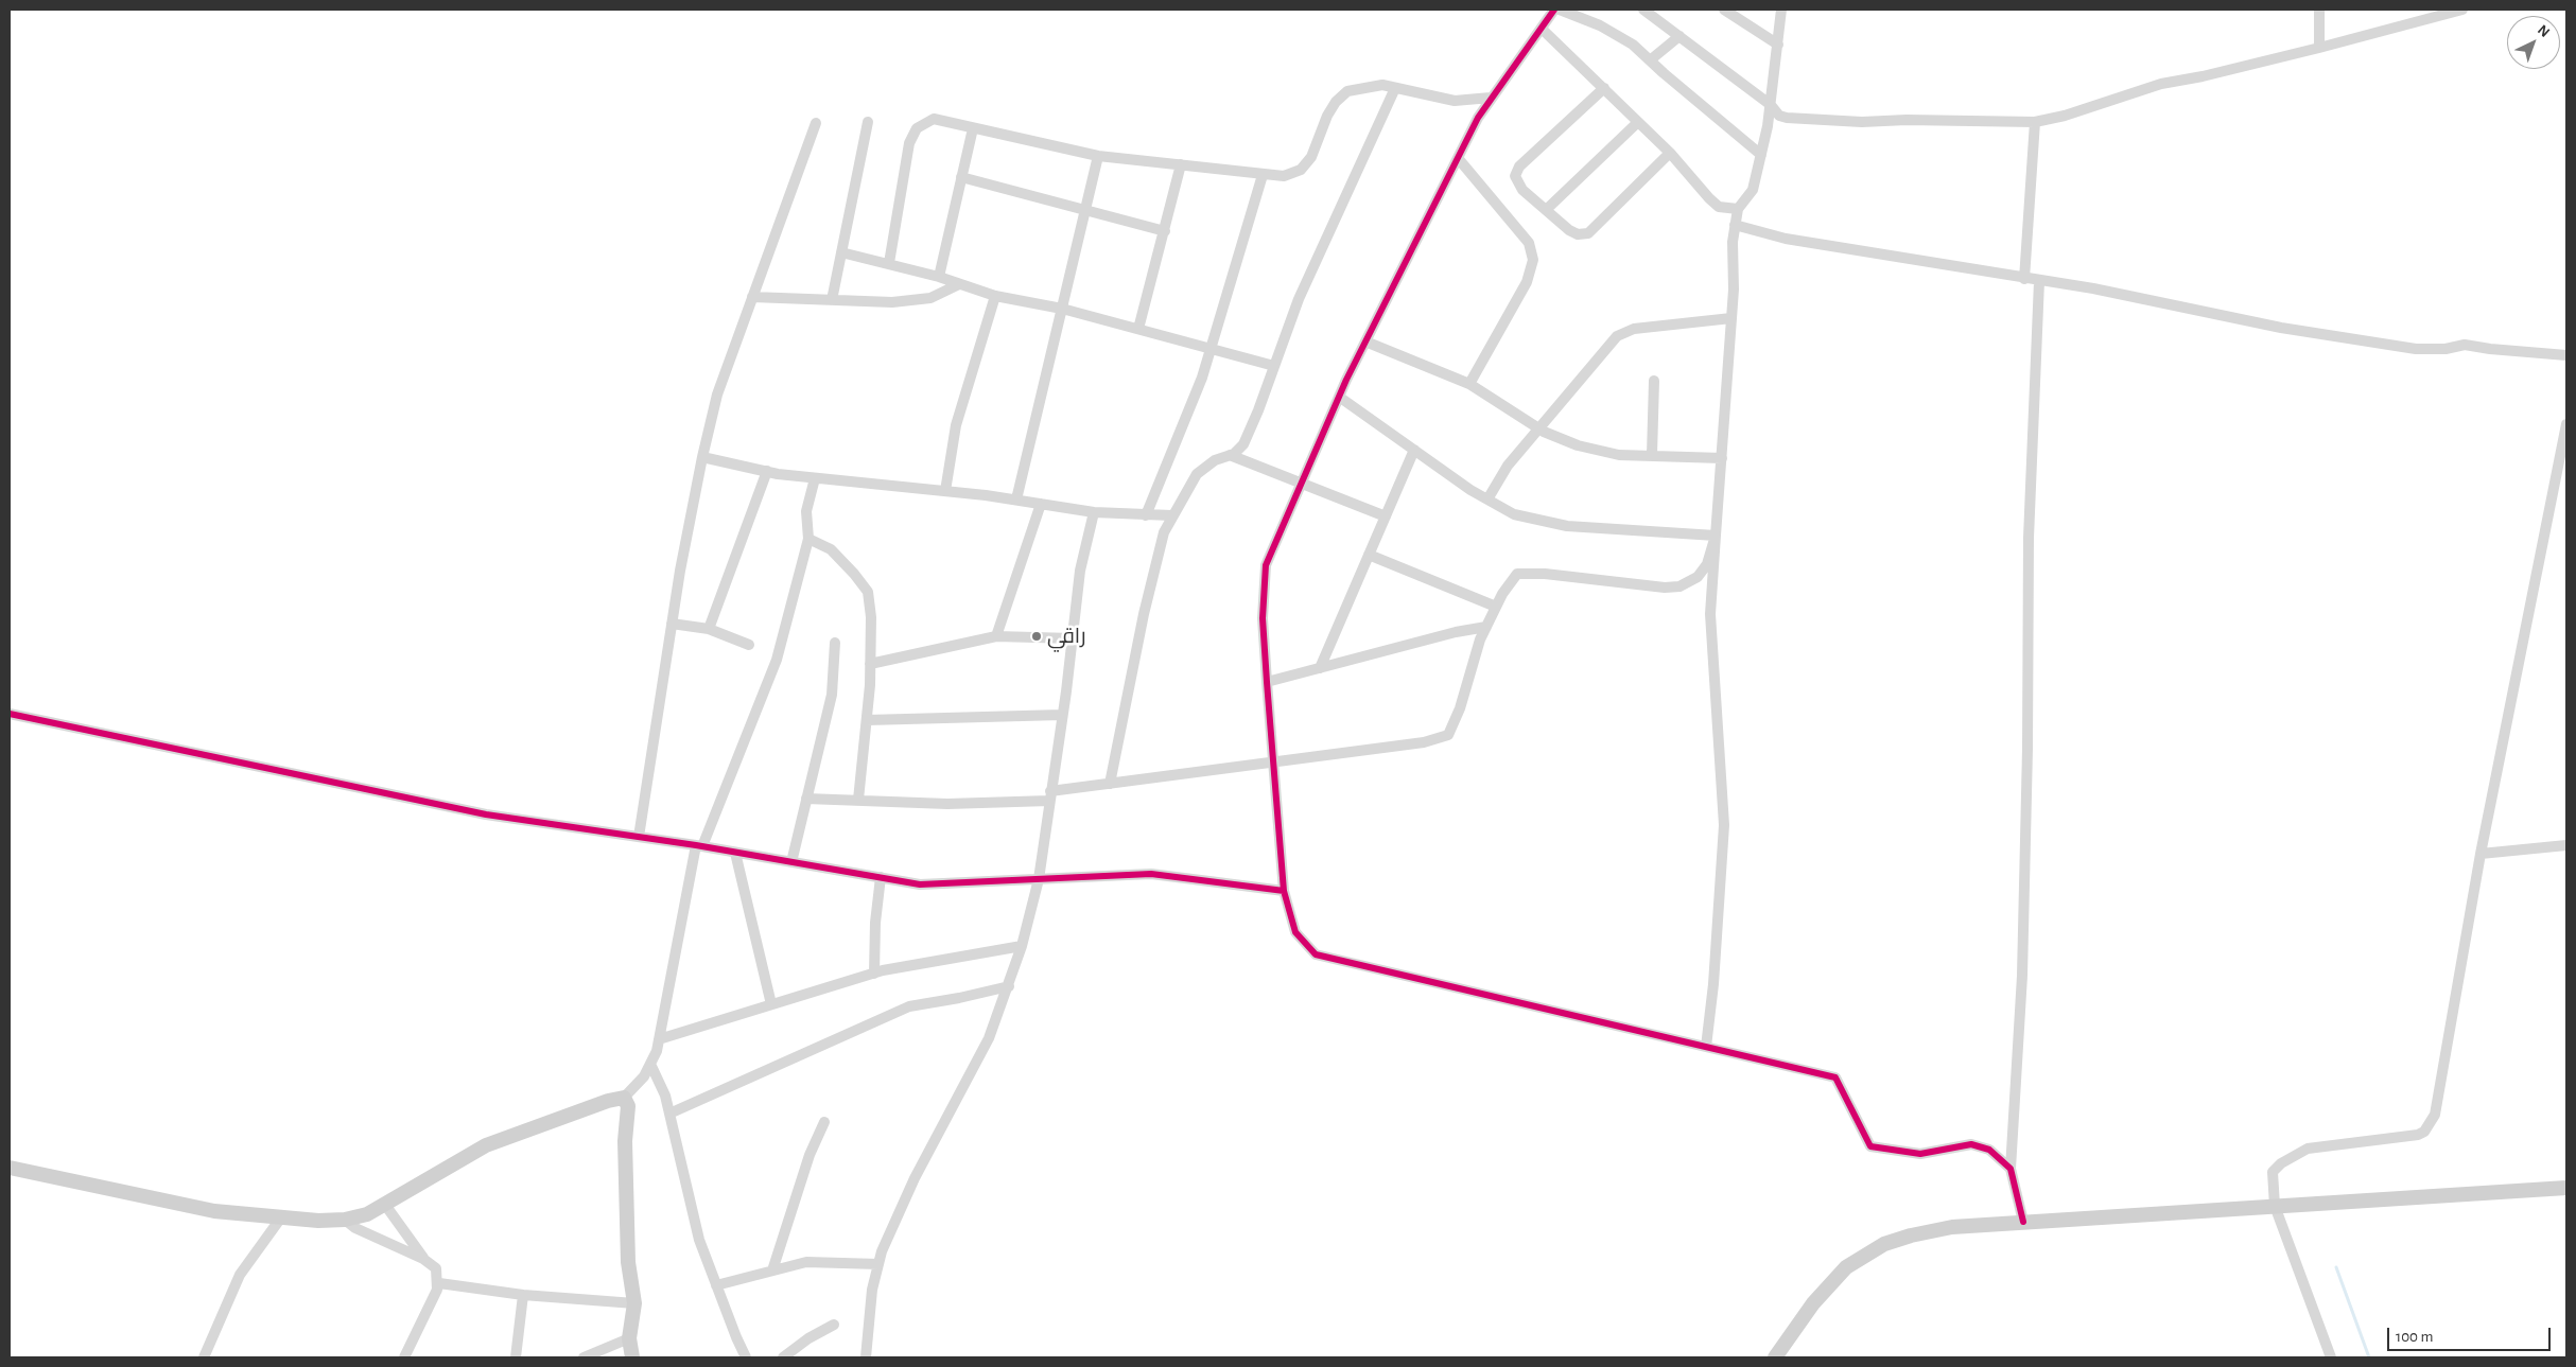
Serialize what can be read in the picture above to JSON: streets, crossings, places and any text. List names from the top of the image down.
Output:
{
  "places": ["راقي"],
  "scale_bar": "100 m",
  "north": "top right"
}
